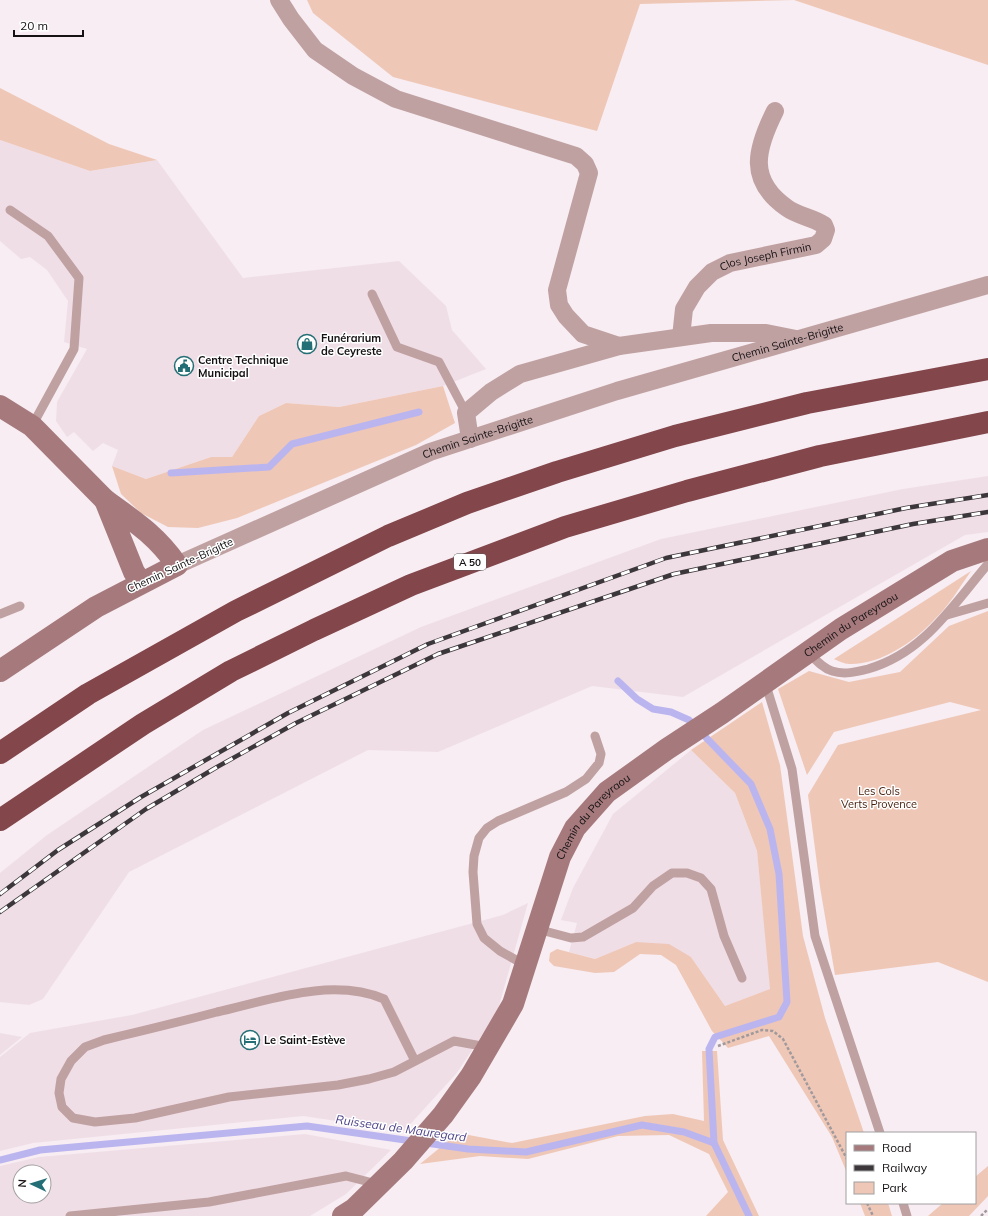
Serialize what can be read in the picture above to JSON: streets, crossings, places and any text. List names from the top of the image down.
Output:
{
  "streets": {
    "highway": ["A 50"],
    "street": ["Clos Joseph Firmin", "Chemin Sainte-Brigitte", "Chemin du Pareyraou"]
  },
  "water": ["Ruisseau de Mauregard"],
  "parks": ["Les Cols Verts Provence"],
  "places": {
    "shop": ["Funérarium de Ceyreste"],
    "public building": ["Centre Technique Municipal"],
    "hotel": ["Le Saint-Estève"]
  },
  "legend": ["Road", "Railway", "Park"],
  "scale_bar": "20 m",
  "north": "left"
}
